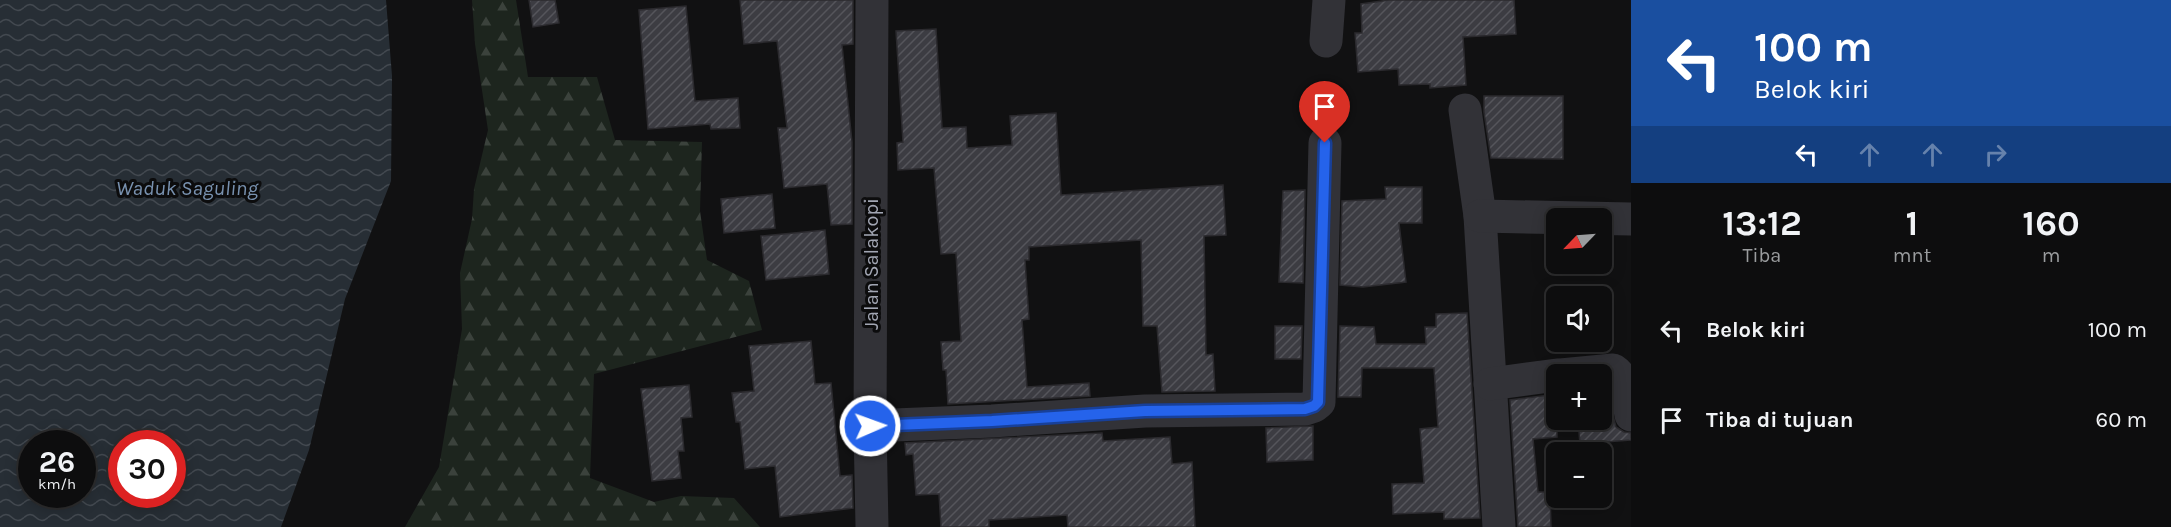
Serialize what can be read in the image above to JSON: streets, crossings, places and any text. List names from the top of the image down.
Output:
{
  "streets": {
    "street": ["Jalan Salakopi"]
  },
  "water": ["Waduk Saguling"],
  "north": "bottom left",
  "page": {
    "turn": ["100 m", "Belok kiri"],
    "eta": [
      "13:12",
      "Tiba",
      "1",
      "mnt",
      "160",
      "m"
    ],
    "map_buttons": ["+", "−"],
    "list": [
      {
        "name": "Belok kiri",
        "value": "100 m"
      },
      {
        "name": "Tiba di tujuan",
        "value": "60 m"
      }
    ],
    "speed": "26 km/h",
    "limit": "30"
  }
}
